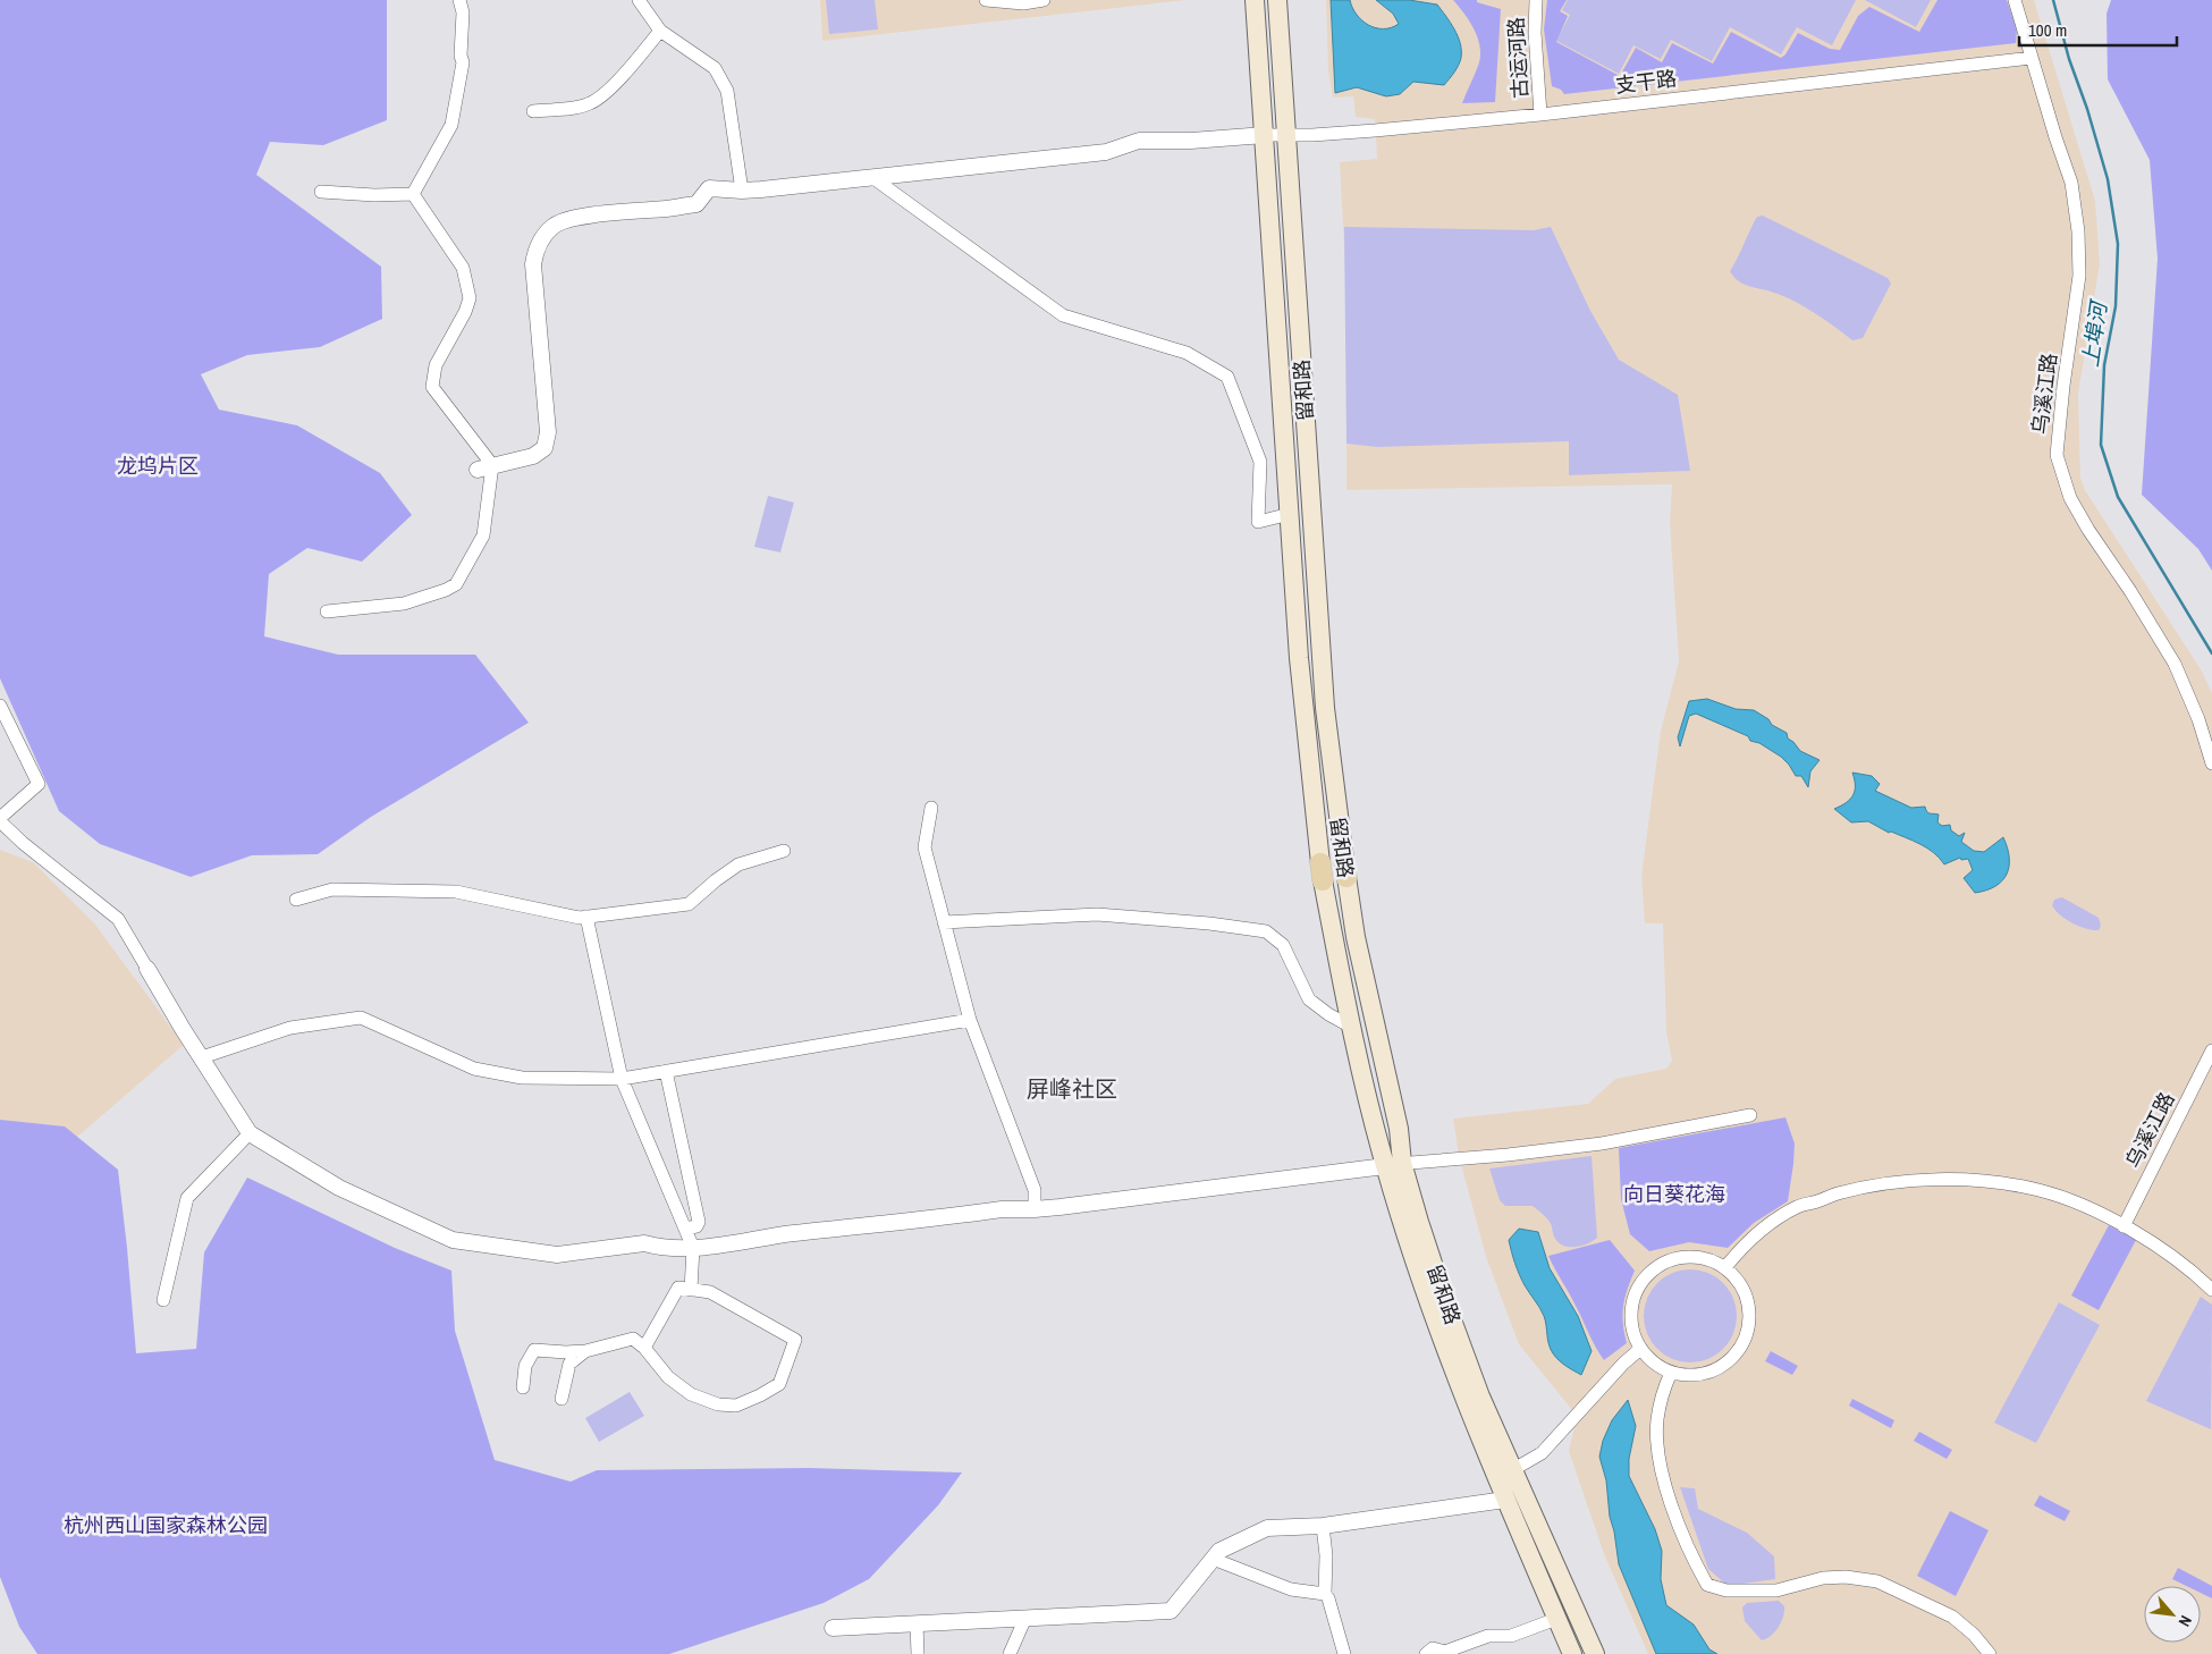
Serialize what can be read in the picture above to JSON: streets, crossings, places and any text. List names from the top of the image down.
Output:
{
  "streets": {
    "main road": ["留和路"],
    "street": ["古运河路", "支干路", "乌溪江路"]
  },
  "crossings": [
    ["古运河路", "支干路"],
    ["支干路", "留和路"],
    ["支干路", "乌溪江路"]
  ],
  "districts": ["屏峰社区"],
  "water": ["上埠河"],
  "parks": ["龙坞片区", "向日葵花海", "杭州西山国家森林公园"],
  "scale_bar": "100 m",
  "north": "bottom right"
}
